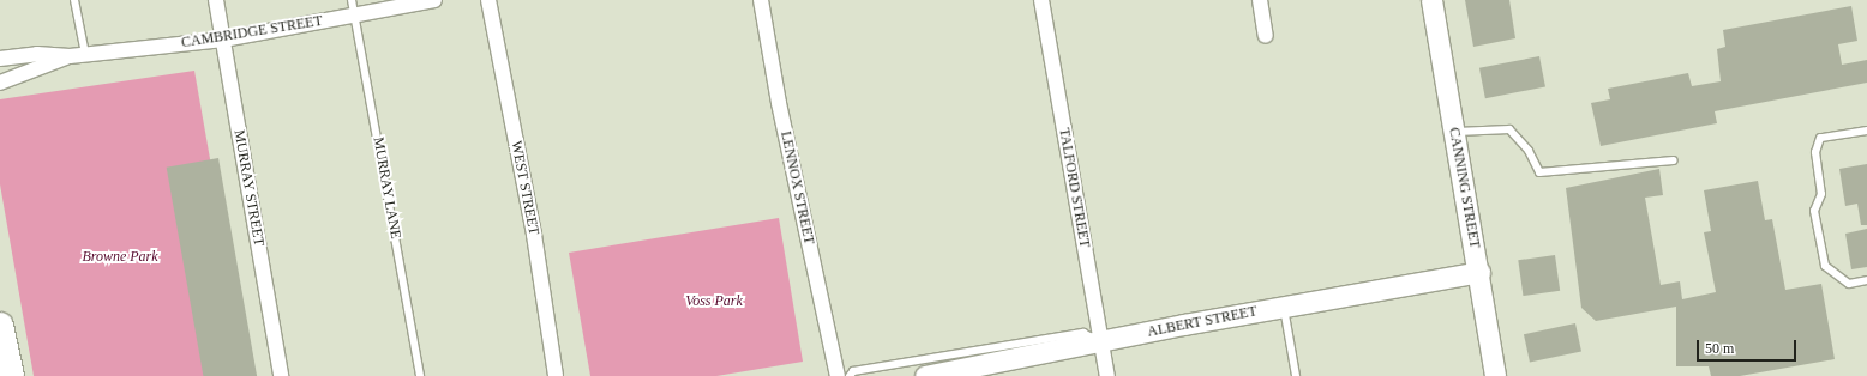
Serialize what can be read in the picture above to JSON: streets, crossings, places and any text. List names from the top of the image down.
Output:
{
  "streets": {
    "street": [
      "CAMBRIDGE STREET",
      "MURRAY STREET",
      "WEST STREET",
      "LENNOX STREET",
      "TALFORD STREET",
      "CANNING STREET",
      "ALBERT STREET"
    ],
    "lane": ["MURRAY LANE"]
  },
  "crossings": [
    ["CAMBRIDGE STREET", "MURRAY STREET"],
    ["CAMBRIDGE STREET", "MURRAY LANE"],
    ["TALFORD STREET", "ALBERT STREET"],
    ["CANNING STREET", "ALBERT STREET"]
  ],
  "parks": ["Browne Park", "Voss Park"],
  "scale_bar": "50 m"
}
